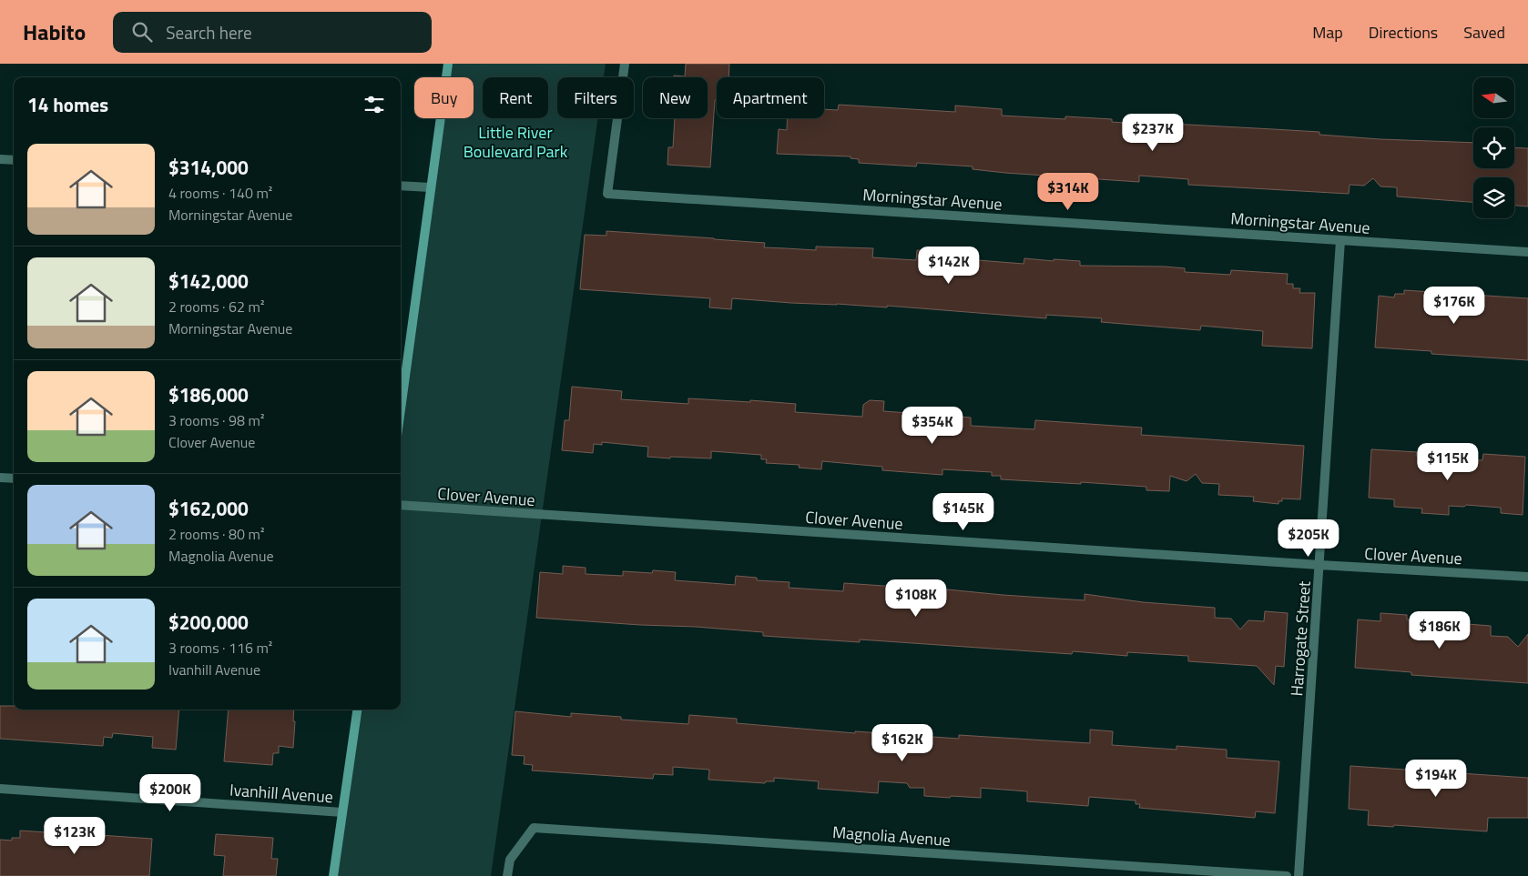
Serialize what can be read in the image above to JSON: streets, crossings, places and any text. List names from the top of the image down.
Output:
{
  "streets": {
    "street": [
      "Morningstar Avenue",
      "Clover Avenue",
      "Harrogate Street",
      "Ivanhill Avenue",
      "Magnolia Avenue"
    ]
  },
  "crossings": [
    ["Morningstar Avenue", "Harrogate Street"],
    ["Clover Avenue", "Harrogate Street"]
  ],
  "parks": ["Little River Boulevard Park"],
  "north": "left",
  "page": {
    "header": "Habito",
    "search": "Search here",
    "nav": ["Map", "Directions", "Saved"],
    "chip": [
      "Buy",
      "Rent",
      "Filters",
      "New",
      "Apartment"
    ],
    "heading": "14 homes",
    "price": [
      "$237K",
      "$314K",
      "$142K",
      "$176K",
      "$354K",
      "$115K",
      "$145K",
      "$205K",
      "$108K",
      "$186K",
      "$162K",
      "$194K",
      "$200K",
      "$123K"
    ],
    "list": [
      {
        "name": "$314,000",
        "note": "4 rooms · 140 m² · Morningstar Avenue"
      },
      {
        "name": "$142,000",
        "note": "2 rooms · 62 m² · Morningstar Avenue"
      },
      {
        "name": "$186,000",
        "note": "3 rooms · 98 m² · Clover Avenue"
      },
      {
        "name": "$162,000",
        "note": "2 rooms · 80 m² · Magnolia Avenue"
      },
      {
        "name": "$200,000",
        "note": "3 rooms · 116 m² · Ivanhill Avenue"
      }
    ]
  }
}
